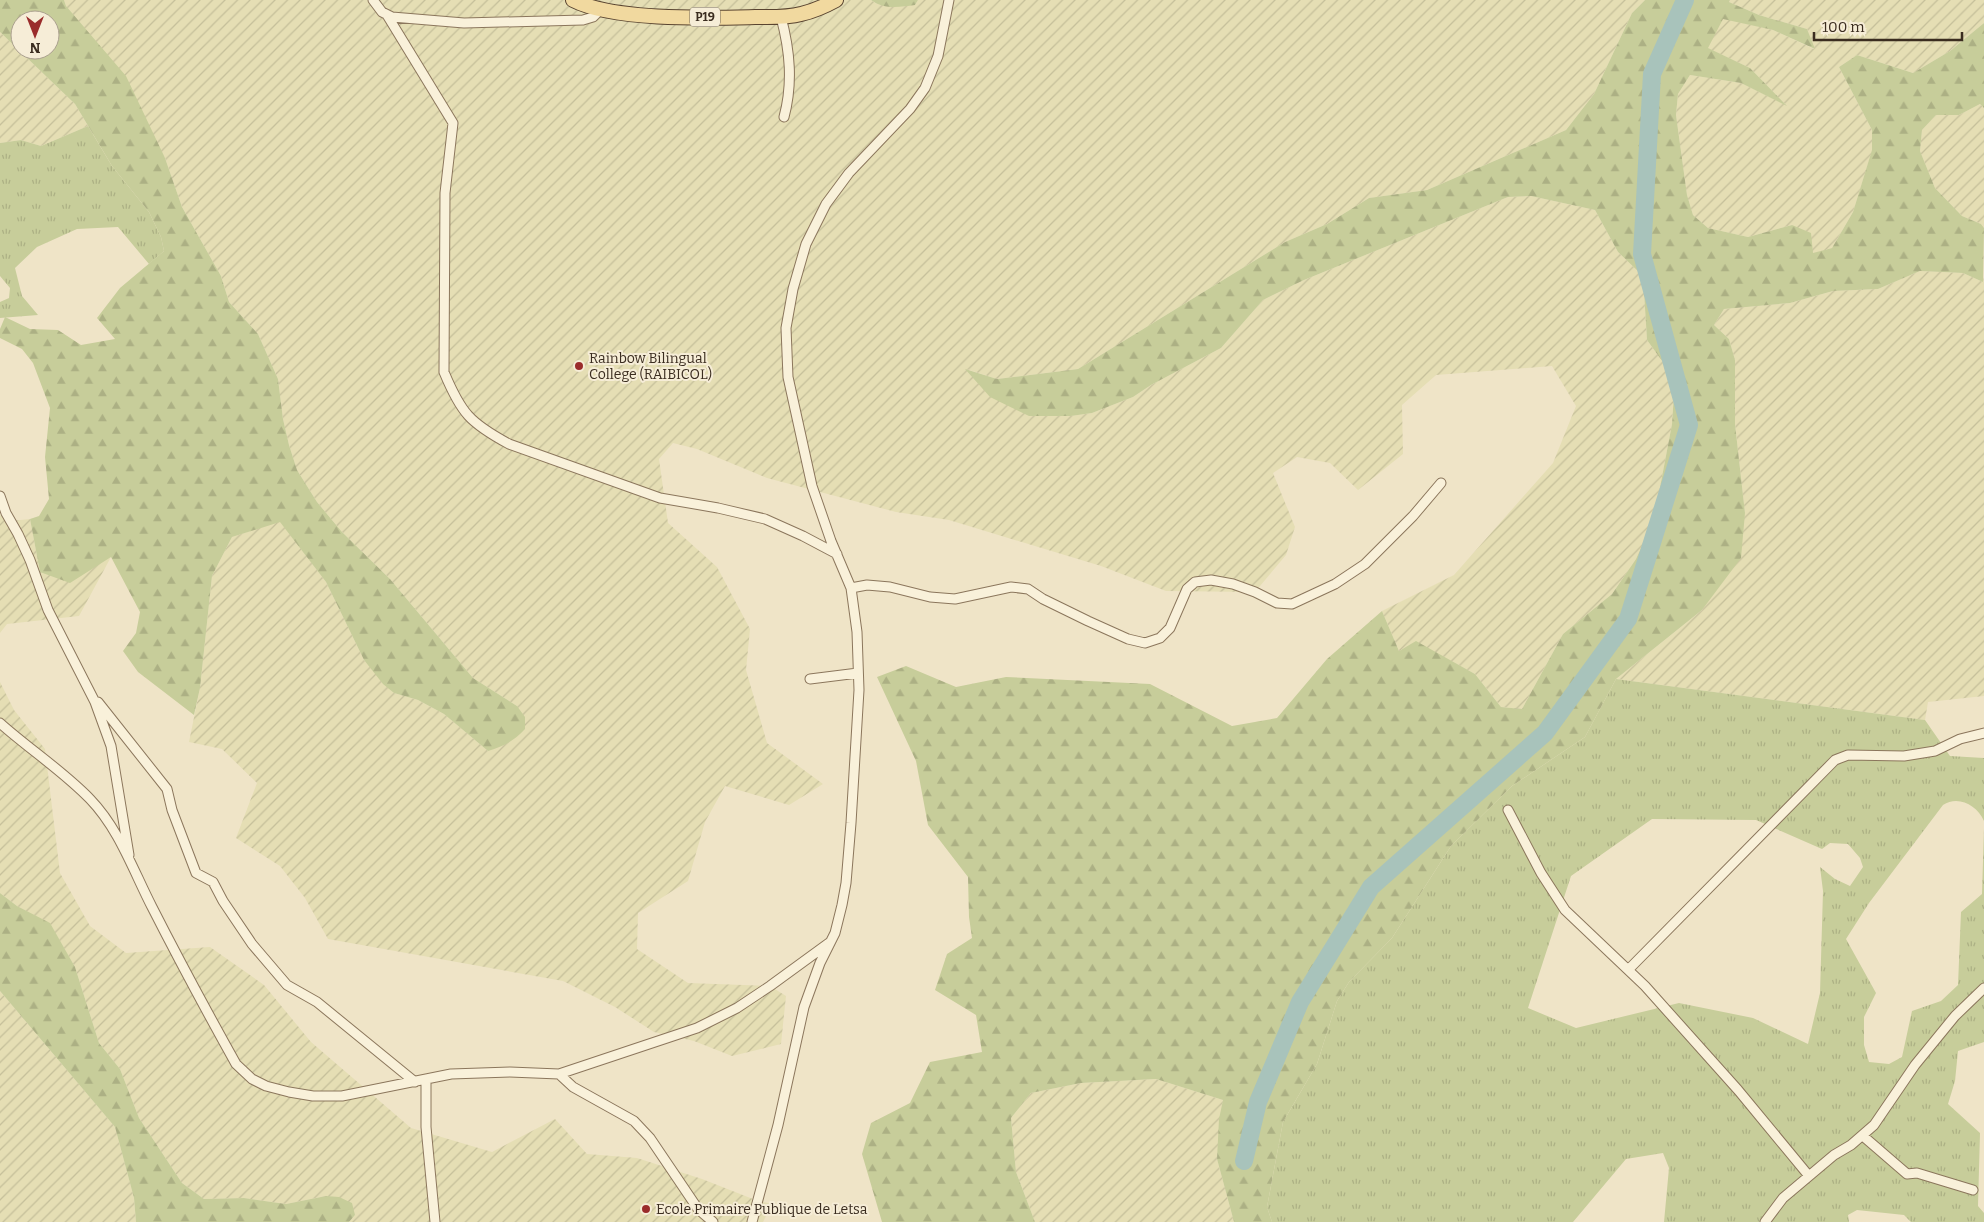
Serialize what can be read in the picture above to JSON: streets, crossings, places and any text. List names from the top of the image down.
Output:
{
  "streets": {
    "main road": ["P19"]
  },
  "places": ["Rainbow Bilingual College (RAIBICOL)", "Ecole Primaire Publique de Letsa"],
  "scale_bar": "100 m",
  "north": "bottom"
}
